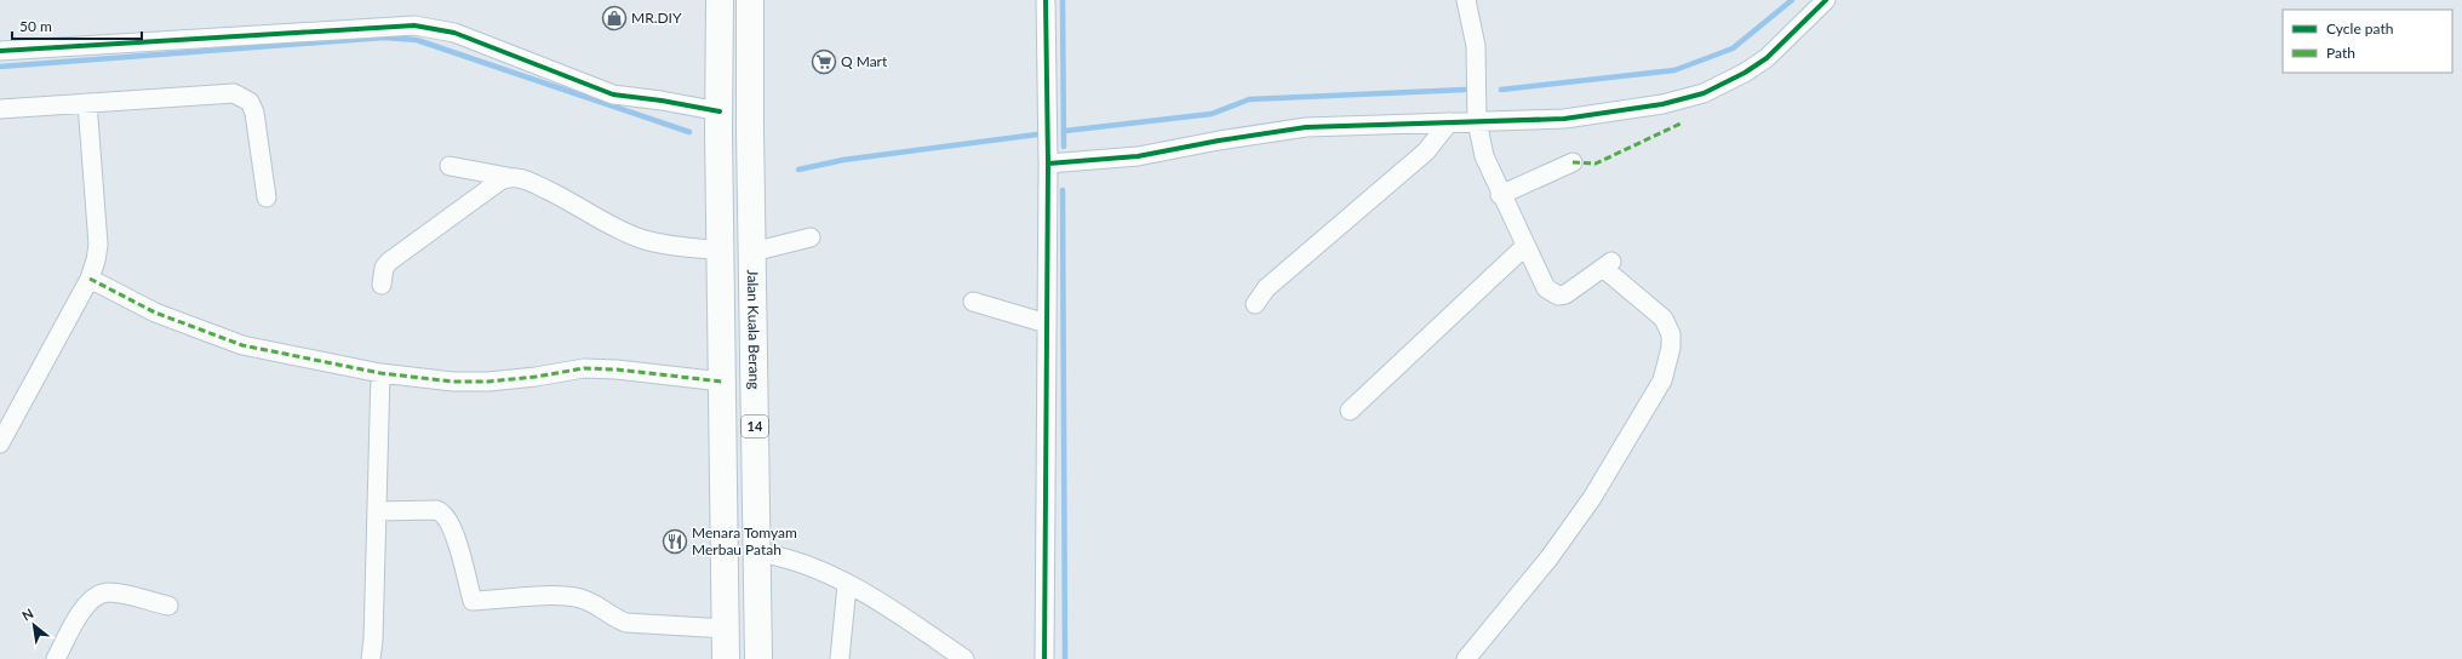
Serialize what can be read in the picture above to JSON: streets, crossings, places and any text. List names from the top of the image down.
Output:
{
  "streets": {
    "highway": ["Jalan Kuala Berang", "14"]
  },
  "places": {
    "shop": ["MR.DIY"],
    "supermarket": ["Q Mart"],
    "restaurant": ["Menara Tomyam Merbau Patah"]
  },
  "legend": ["Cycle path", "Path"],
  "scale_bar": "50 m",
  "north": "top left"
}
